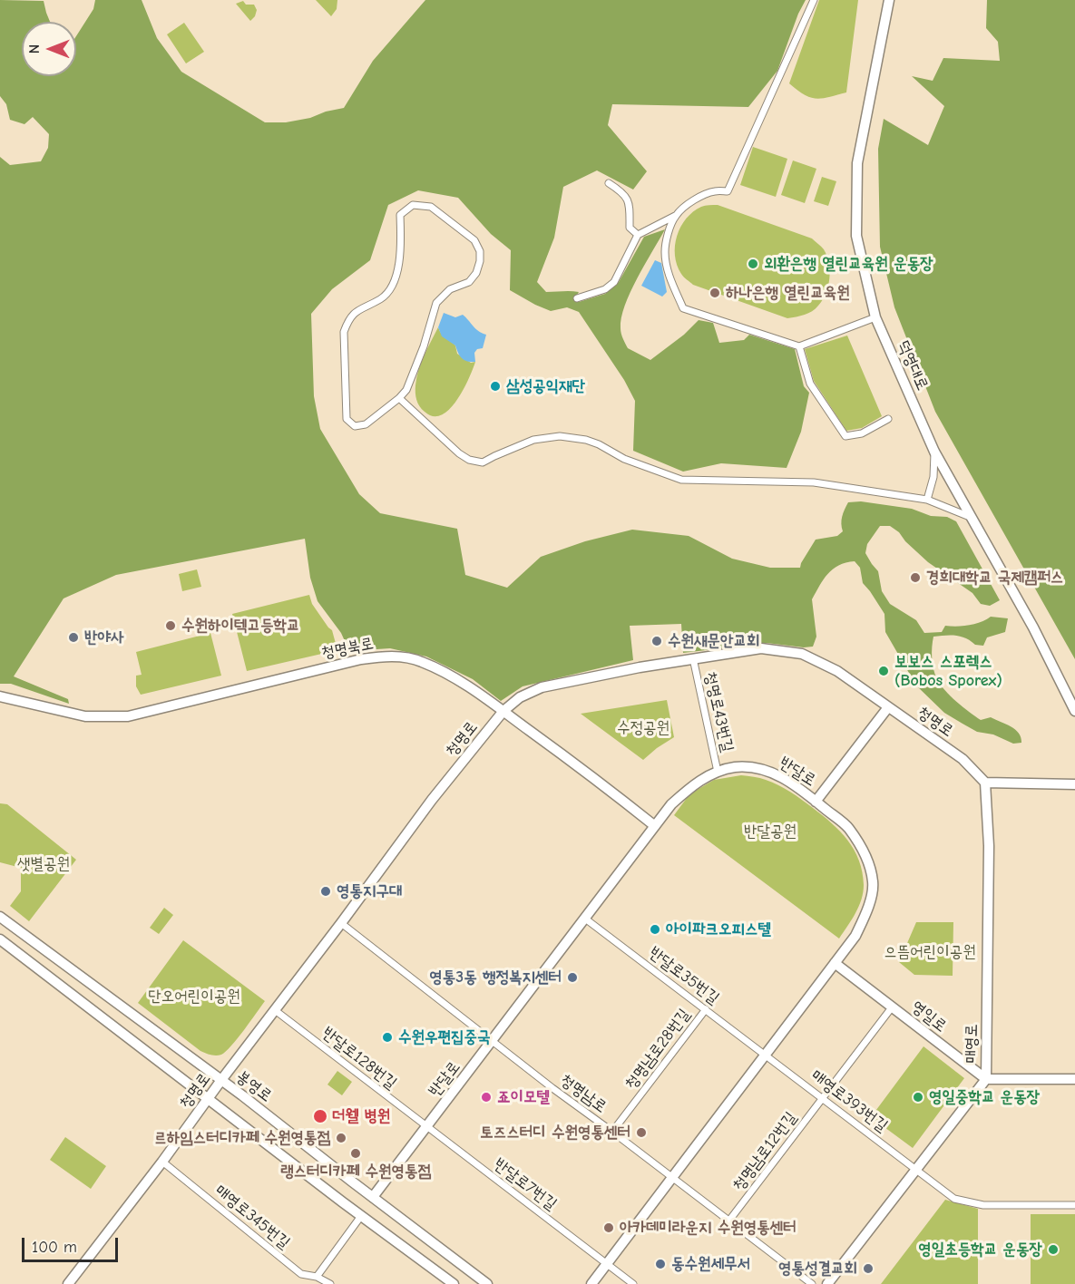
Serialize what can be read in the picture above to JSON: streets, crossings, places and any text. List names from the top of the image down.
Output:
{
  "streets": {
    "street": [
      "덕영대로",
      "청명북로",
      "청명로43번길",
      "청명로",
      "반달로",
      "반달로35번길",
      "영일로",
      "매영로",
      "청명남로28번길",
      "반달로128번길",
      "봉영로",
      "청명남로",
      "매영로393번길",
      "청명남로12번길",
      "반달로7번길",
      "매영로345번길"
    ]
  },
  "crossings": [
    ["청명북로", "청명로"],
    ["청명북로", "반달로"],
    ["청명로43번길", "청명로"],
    ["청명로43번길", "반달로"],
    ["청명로", "매영로"],
    ["청명로", "반달로128번길"],
    ["청명로", "봉영로"],
    ["청명로", "청명남로"],
    ["청명로", "매영로345번길"],
    ["반달로", "반달로35번길"],
    ["반달로", "영일로"],
    ["반달로", "반달로128번길"],
    ["반달로", "봉영로"],
    ["반달로", "청명남로"],
    ["반달로", "매영로393번길"],
    ["반달로", "반달로7번길"],
    ["반달로35번길", "청명남로28번길"],
    ["반달로35번길", "매영로393번길"],
    ["영일로", "매영로"],
    ["영일로", "청명남로12번길"],
    ["매영로", "매영로393번길"],
    ["청명남로28번길", "청명남로"],
    ["반달로128번길", "반달로7번길"],
    ["청명남로", "청명남로12번길"],
    ["매영로393번길", "청명남로12번길"]
  ],
  "parks": [
    "수정공원",
    "반달공원",
    "샛별공원",
    "으뜸어린이공원",
    "단오어린이공원"
  ],
  "places": [
    "외환은행 열린교육원 운동장",
    "하나은행 열린교육원",
    "삼성공익재단",
    "경희대학교 국제캠퍼스",
    "수원하이텍고등학교",
    "반야사",
    "수원새문안교회",
    "보보스 스포렉스 (Bobos Sporex)",
    "영통지구대",
    "아이파크오피스텔",
    "영통3동 행정복지센터",
    "수원우편집중국",
    "죠이모텔",
    "영일중학교 운동장",
    "더웰 병원",
    "토즈스터디 수원영통센터",
    "르하임스터디카페 수원영통점",
    "랭스터디카페 수원영통점",
    "아카데미라운지 수원영통센터",
    "영일초등학교 운동장",
    "동수원세무서",
    "영통성결교회"
  ],
  "scale_bar": "100 m",
  "north": "left"
}
